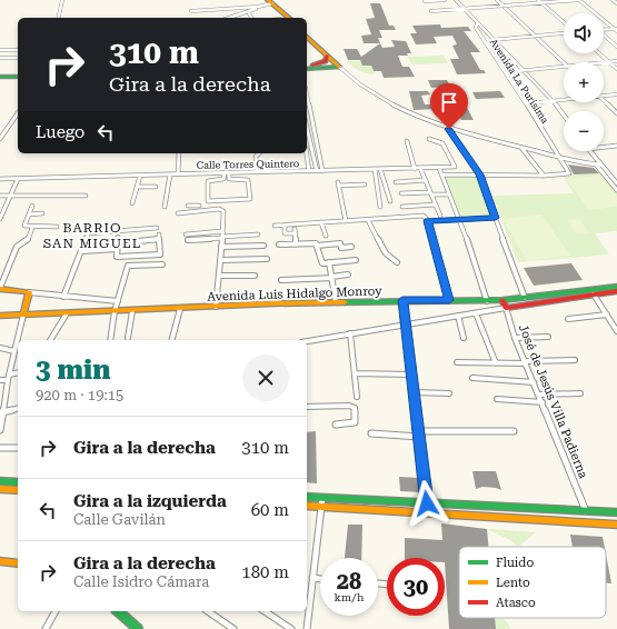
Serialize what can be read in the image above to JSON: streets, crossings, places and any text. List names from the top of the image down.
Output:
{
  "streets": {
    "main road": ["Avenida Luis Hidalgo Monroy", "José de Jesús Villa Padierna"],
    "street": ["Avenida La Purísima", "Calle Torres Quintero"]
  },
  "crossings": [
    ["Avenida Luis Hidalgo Monroy", "José de Jesús Villa Padierna"]
  ],
  "districts": ["BARRIO SAN MIGUEL"],
  "legend": ["Fluido", "Lento", "Atasco"],
  "page": {
    "map_buttons": ["+", "−"],
    "turn": ["310 m", "Gira a la derecha"],
    "then": "Luego",
    "heading": ["3 min", "920 m · 19:15"],
    "list": [
      {
        "name": "Gira a la derecha",
        "value": "310 m"
      },
      {
        "name": "Gira a la izquierda",
        "note": "Calle Gavilán",
        "value": "60 m"
      },
      {
        "name": "Gira a la derecha",
        "note": "Calle Isidro Cámara",
        "value": "180 m"
      }
    ],
    "speed": "28 km/h",
    "limit": "30"
  }
}
